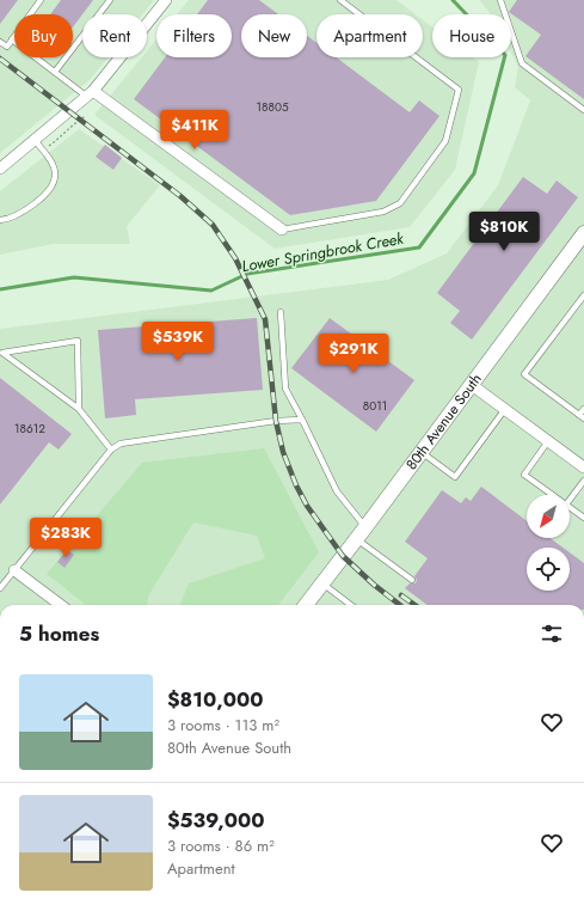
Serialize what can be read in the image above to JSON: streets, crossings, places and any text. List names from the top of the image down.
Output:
{
  "streets": {
    "street": ["80th Avenue South"]
  },
  "water": ["Lower Springbrook Creek"],
  "house_numbers": ["18805", "8011", "18612"],
  "north": "bottom left",
  "page": {
    "chip": [
      "Buy",
      "Rent",
      "Filters",
      "New",
      "Apartment",
      "House"
    ],
    "price": [
      "$411K",
      "$810K",
      "$539K",
      "$291K",
      "$283K"
    ],
    "heading": "5 homes",
    "list": [
      {
        "name": "$810,000",
        "note": "3 rooms · 113 m² · 80th Avenue South"
      },
      {
        "name": "$539,000",
        "note": "3 rooms · 86 m² · Apartment"
      }
    ]
  }
}
